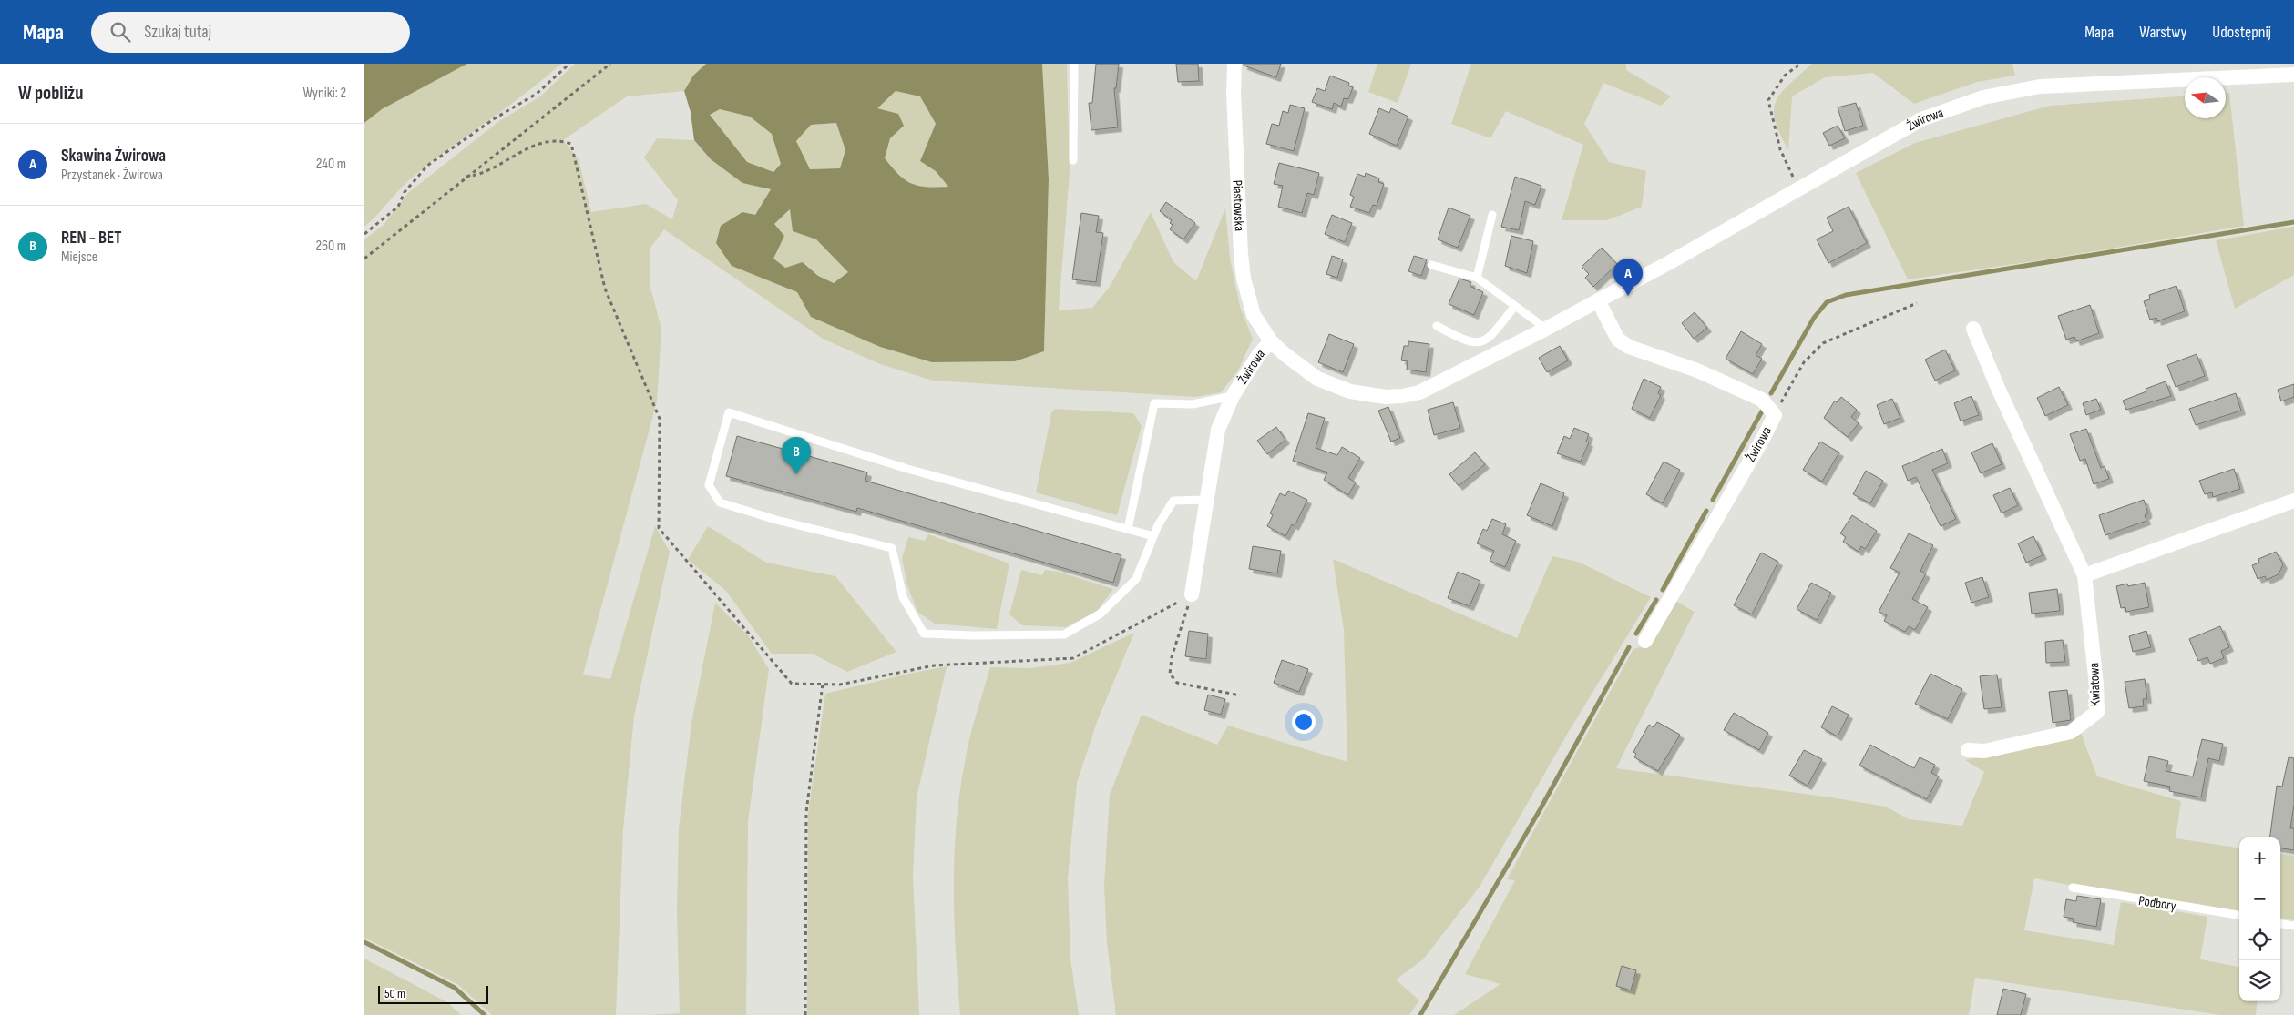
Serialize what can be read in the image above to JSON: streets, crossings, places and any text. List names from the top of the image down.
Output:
{
  "streets": {
    "street": ["Żwirowa", "Piastowska", "Kwiatowa"],
    "lane": ["Podbory"]
  },
  "crossings": [
    ["Żwirowa", "Piastowska"]
  ],
  "scale_bar": "50 m",
  "north": "left",
  "page": {
    "header": "Mapa",
    "search": "Szukaj tutaj",
    "nav": ["Mapa", "Warstwy", "Udostępnij"],
    "heading": ["W pobliżu", "Wyniki: 2"],
    "list": [
      {
        "mark": "A",
        "name": "Skawina Żwirowa",
        "note": "Przystanek · Żwirowa",
        "value": "240 m"
      },
      {
        "mark": "B",
        "name": "REN - BET",
        "note": "Miejsce",
        "value": "260 m"
      }
    ],
    "pins": ["A", "B"],
    "map_buttons": ["+", "−"],
    "scale": "50 m"
  }
}
